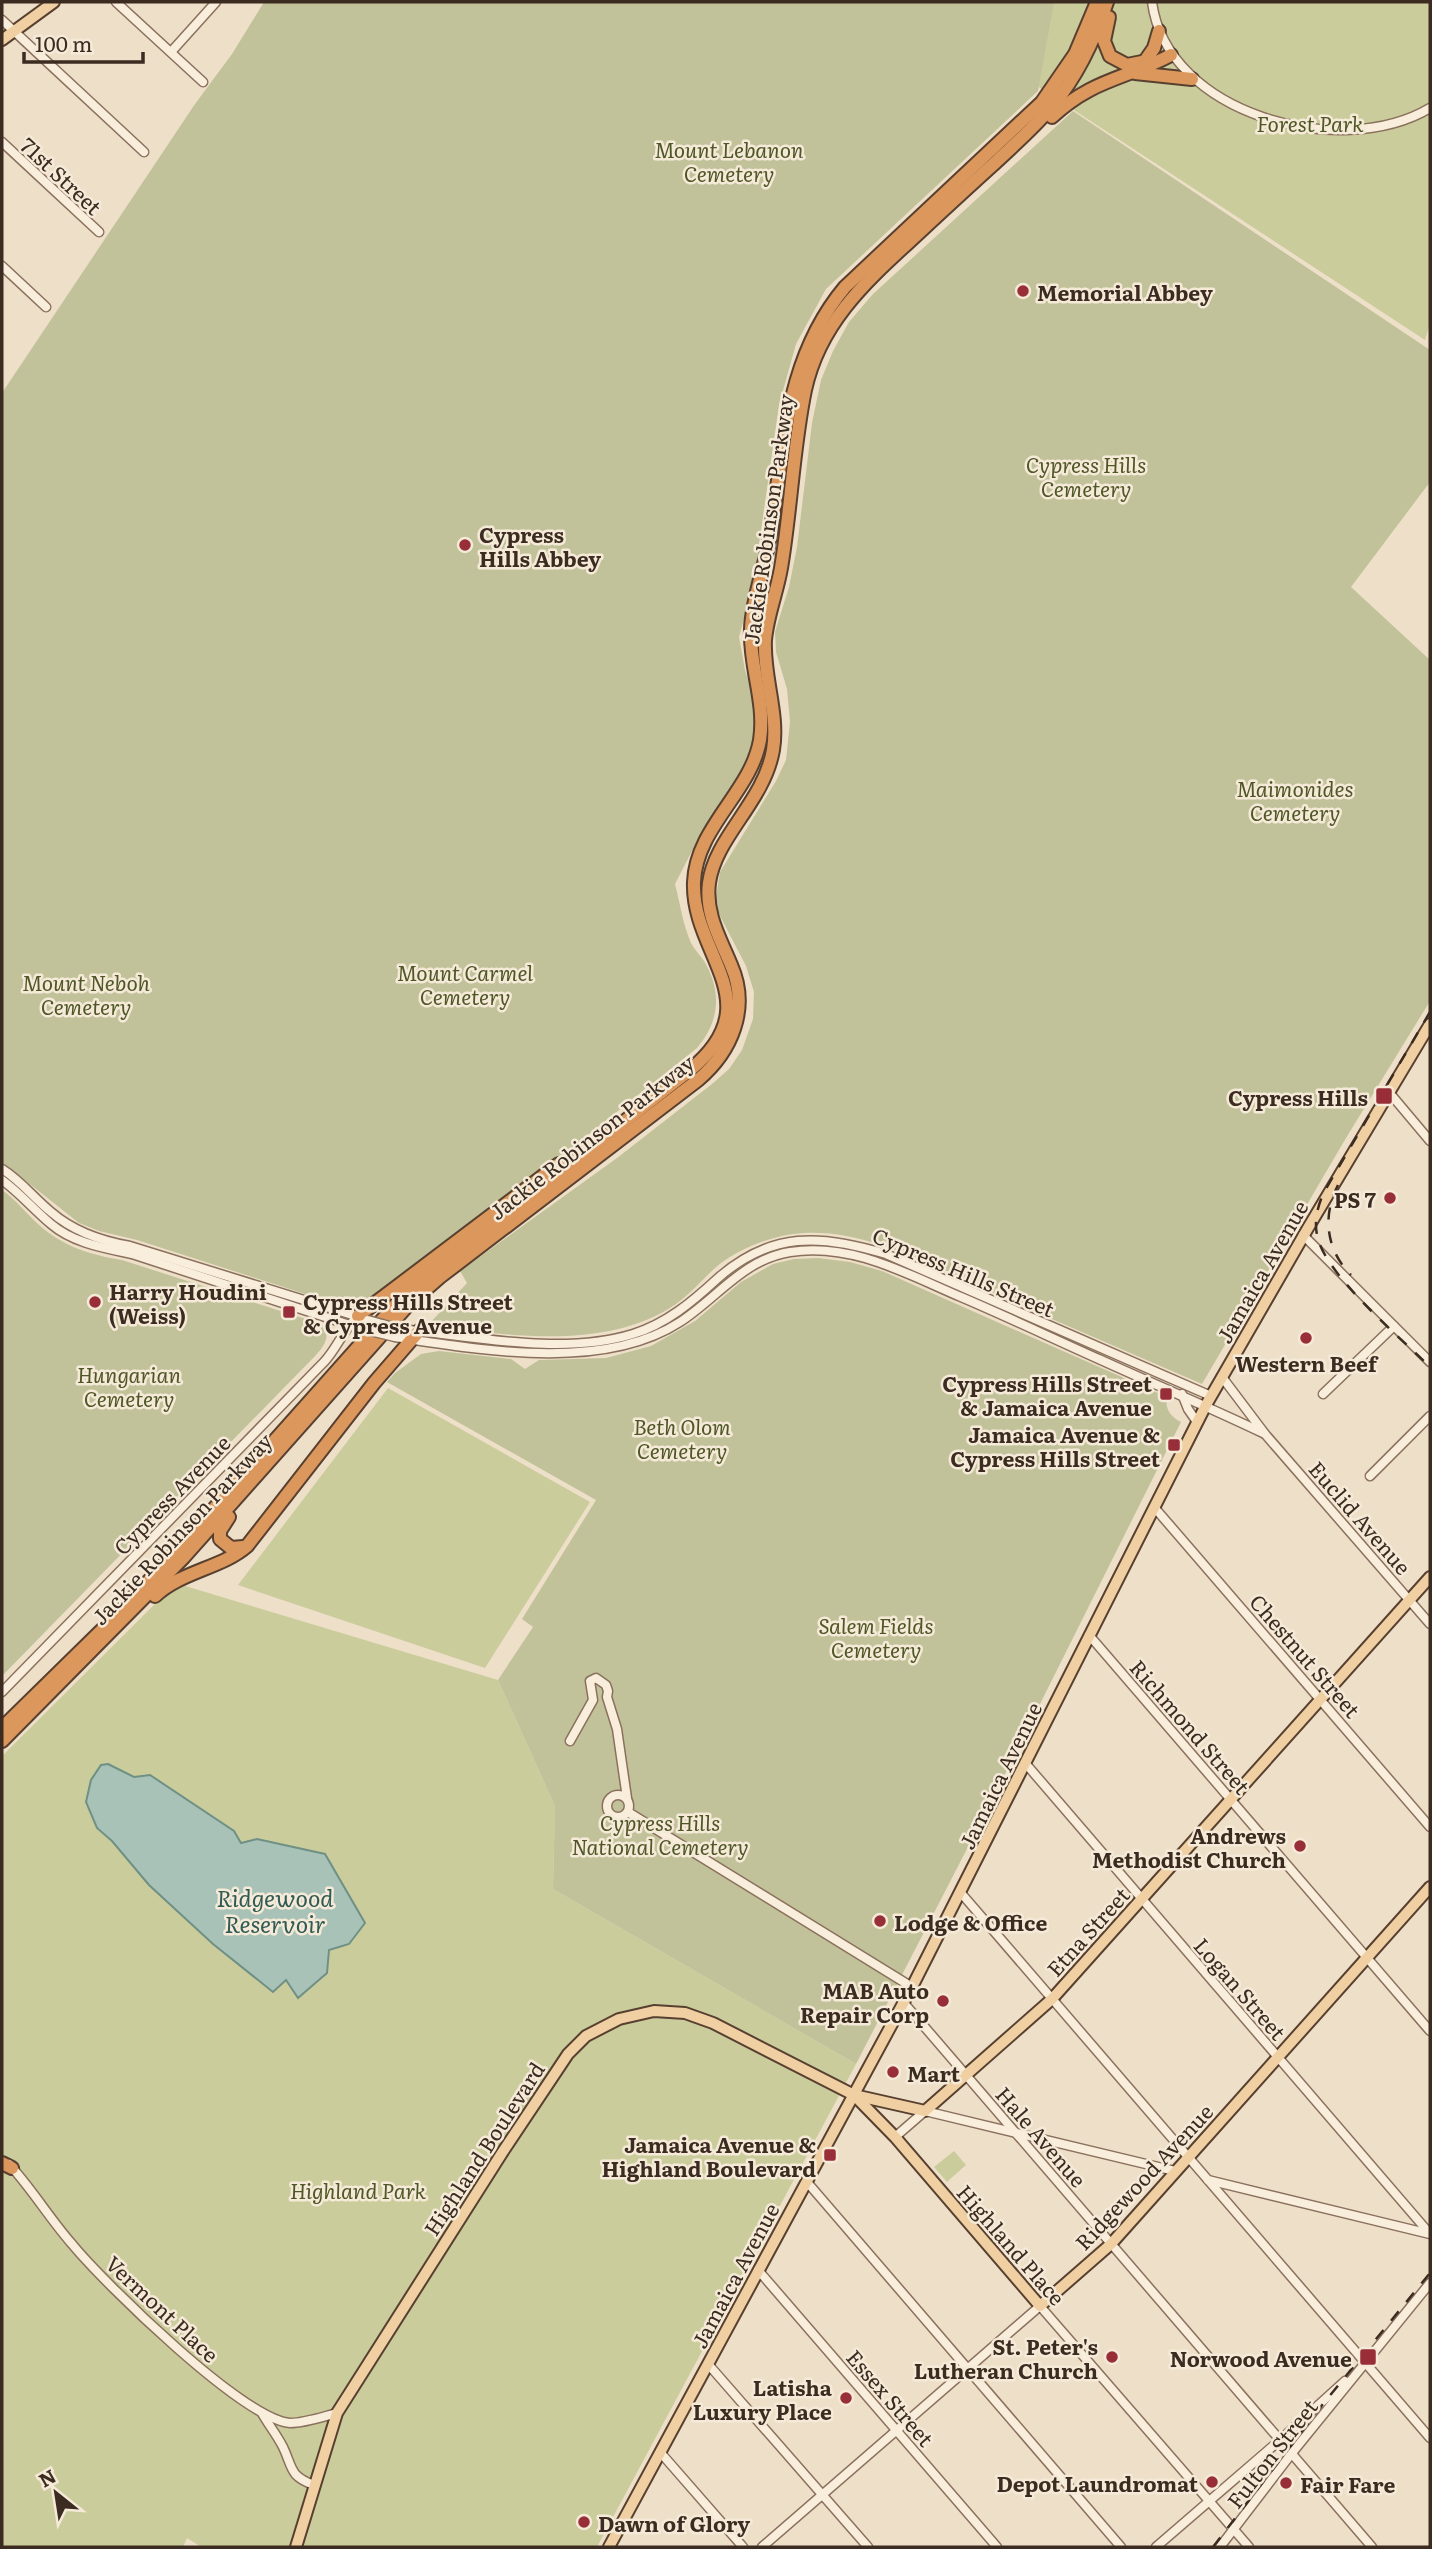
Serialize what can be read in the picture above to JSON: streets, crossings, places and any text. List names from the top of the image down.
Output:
{
  "streets": {
    "highway": ["Jackie Robinson Parkway"],
    "main road": [
      "Jamaica Avenue",
      "Etna Street",
      "Highland Boulevard",
      "Ridgewood Avenue",
      "Highland Place"
    ],
    "street": [
      "71st Street",
      "Cypress Hills Street",
      "Cypress Avenue",
      "Euclid Avenue",
      "Chestnut Street",
      "Richmond Street",
      "Logan Street",
      "Hale Avenue",
      "Vermont Place",
      "Essex Street",
      "Fulton Street"
    ]
  },
  "crossings": [
    ["Cypress Hills Street", "Jamaica Avenue"],
    ["Cypress Hills Street", "Cypress Avenue"],
    ["Cypress Hills Street", "Euclid Avenue"],
    ["Jamaica Avenue", "Euclid Avenue"],
    ["Jamaica Avenue", "Chestnut Street"],
    ["Jamaica Avenue", "Richmond Street"],
    ["Jamaica Avenue", "Logan Street"],
    ["Jamaica Avenue", "Hale Avenue"],
    ["Jamaica Avenue", "Highland Boulevard"],
    ["Jamaica Avenue", "Highland Place"],
    ["Jamaica Avenue", "Essex Street"],
    ["Euclid Avenue", "Etna Street"],
    ["Chestnut Street", "Etna Street"],
    ["Richmond Street", "Etna Street"],
    ["Richmond Street", "Ridgewood Avenue"],
    ["Etna Street", "Logan Street"],
    ["Etna Street", "Hale Avenue"],
    ["Etna Street", "Highland Place"],
    ["Logan Street", "Ridgewood Avenue"],
    ["Hale Avenue", "Ridgewood Avenue"],
    ["Hale Avenue", "Fulton Street"],
    ["Highland Boulevard", "Highland Place"],
    ["Highland Boulevard", "Vermont Place"],
    ["Ridgewood Avenue", "Highland Place"],
    ["Ridgewood Avenue", "Essex Street"],
    ["Highland Place", "Fulton Street"]
  ],
  "water": ["Ridgewood Reservoir"],
  "parks": [
    "Forest Park",
    "Mount Lebanon Cemetery",
    "Cypress Hills Cemetery",
    "Maimonides Cemetery",
    "Mount Carmel Cemetery",
    "Mount Neboh Cemetery",
    "Hungarian Cemetery",
    "Beth Olom Cemetery",
    "Salem Fields Cemetery",
    "Cypress Hills National Cemetery",
    "Highland Park"
  ],
  "places": {
    "other": [
      "Memorial Abbey",
      "Cypress Hills Abbey",
      "PS 7",
      "Harry Houdini (Weiss)",
      "Western Beef",
      "Andrews Methodist Church",
      "Lodge & Office",
      "MAB Auto Repair Corp",
      "Mart",
      "St. Peter's Lutheran Church",
      "Latisha Luxury Place",
      "Depot Laundromat",
      "Fair Fare",
      "Dawn of Glory"
    ],
    "transit": [
      "Cypress Hills",
      "Cypress Hills Street & Cypress Avenue",
      "Cypress Hills Street & Jamaica Avenue",
      "Jamaica Avenue & Cypress Hills Street",
      "Jamaica Avenue & Highland Boulevard",
      "Norwood Avenue"
    ]
  },
  "scale_bar": "100 m",
  "north": "top left"
}
